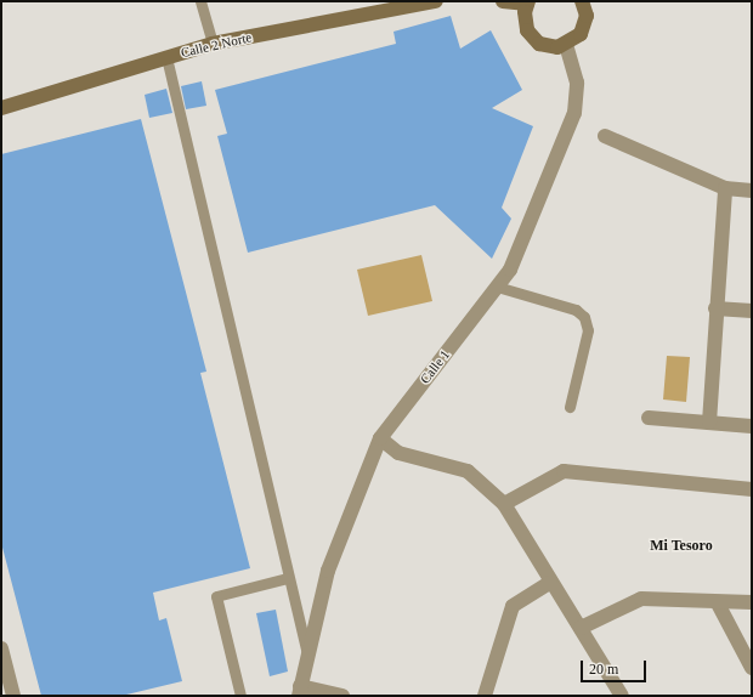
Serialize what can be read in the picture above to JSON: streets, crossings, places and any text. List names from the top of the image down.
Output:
{
  "streets": {
    "street": ["Calle 2 Norte", "Calle 1"]
  },
  "districts": ["Mi Tesoro"],
  "scale_bar": "20 m"
}
